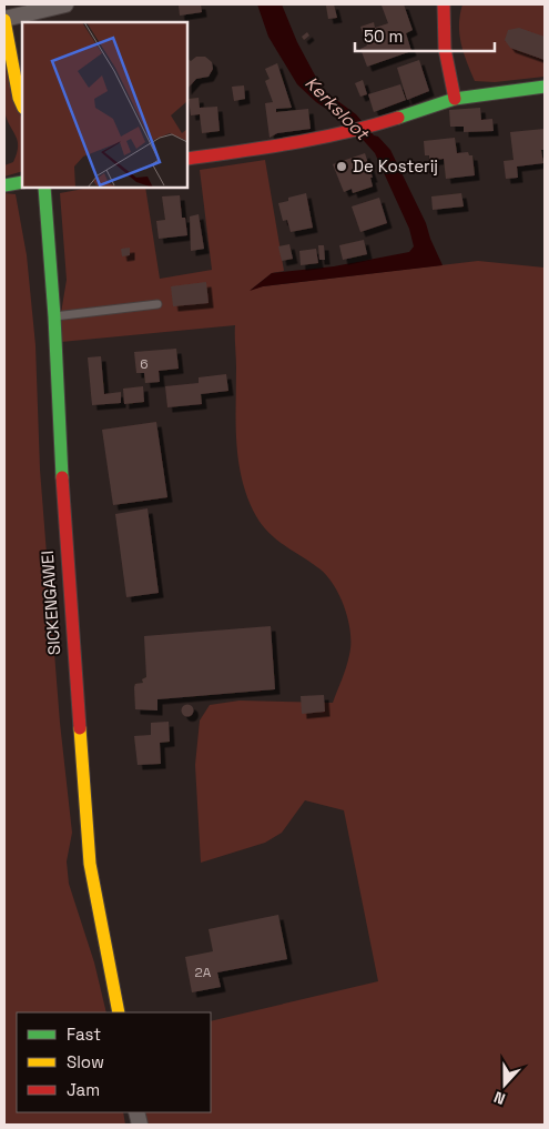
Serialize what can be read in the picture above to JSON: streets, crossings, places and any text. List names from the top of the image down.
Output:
{
  "streets": {
    "street": ["SICKENGAWEI"]
  },
  "water": ["Kerksloot"],
  "places": ["De Kosterij"],
  "house_numbers": ["6", "2A"],
  "legend": ["Fast", "Slow", "Jam"],
  "scale_bar": "50 m",
  "north": "bottom"
}
